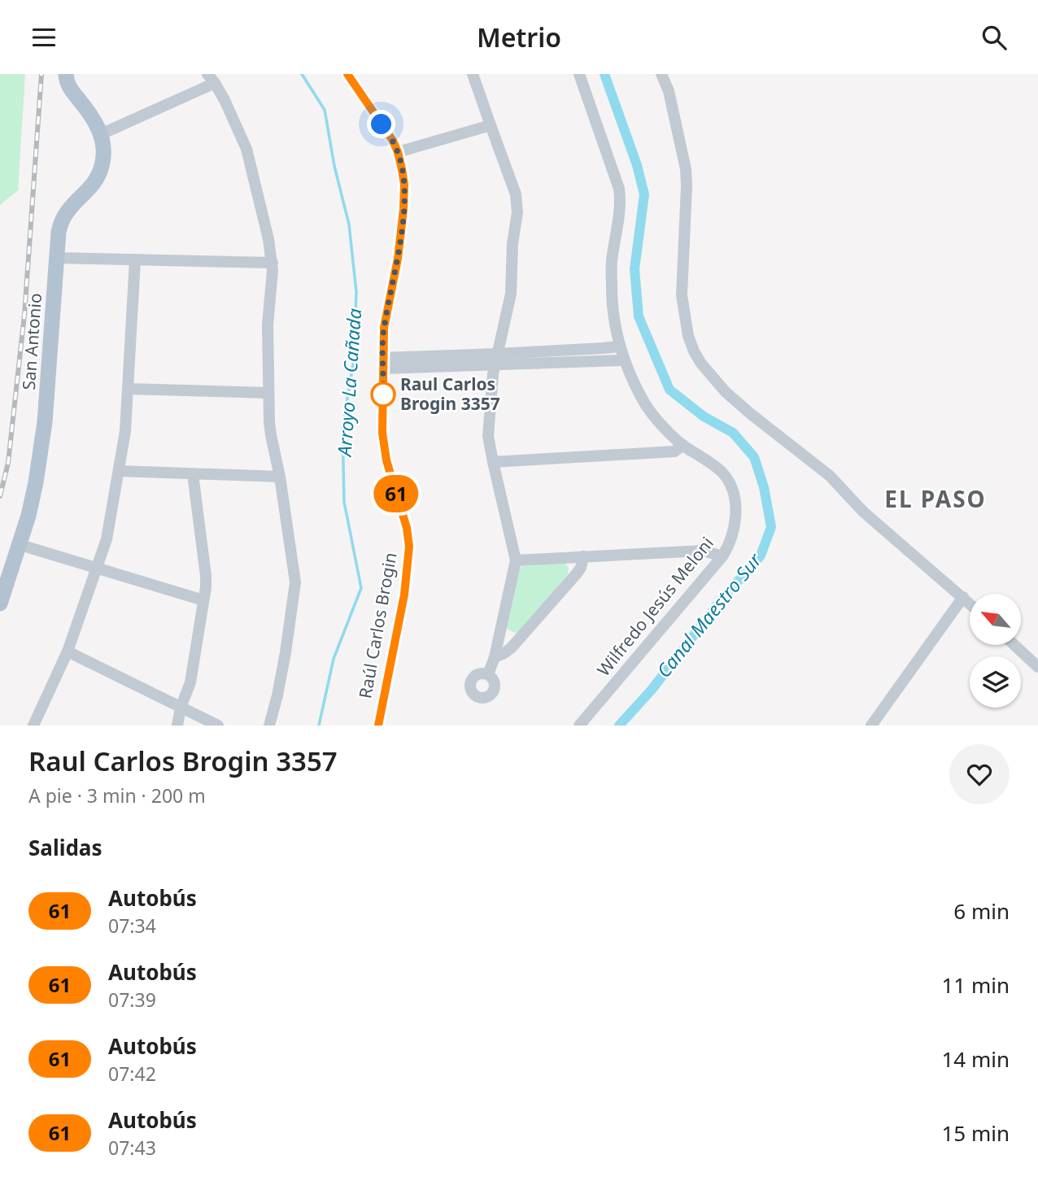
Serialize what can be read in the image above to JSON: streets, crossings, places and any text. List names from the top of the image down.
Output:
{
  "streets": {
    "main road": ["San Antonio"],
    "street": ["Wilfredo Jesús Meloni", "Raúl Carlos Brogin"]
  },
  "districts": ["EL PASO"],
  "water": ["Arroyo La Cañada", "Canal Maestro Sur"],
  "places": ["Raul Carlos Brogin 3357"],
  "lines": ["bus line 61"],
  "north": "top left",
  "page": {
    "header": "Metrio",
    "on_map": "61",
    "heading": [
      ["Raul Carlos Brogin 3357", "A pie · 3 min · 200 m"],
      "Salidas"
    ],
    "list": [
      {
        "mark": "61",
        "name": "Autobús",
        "note": "07:34",
        "value": "6 min"
      },
      {
        "mark": "61",
        "name": "Autobús",
        "note": "07:39",
        "value": "11 min"
      },
      {
        "mark": "61",
        "name": "Autobús",
        "note": "07:42",
        "value": "14 min"
      },
      {
        "mark": "61",
        "name": "Autobús",
        "note": "07:43",
        "value": "15 min"
      }
    ]
  }
}
